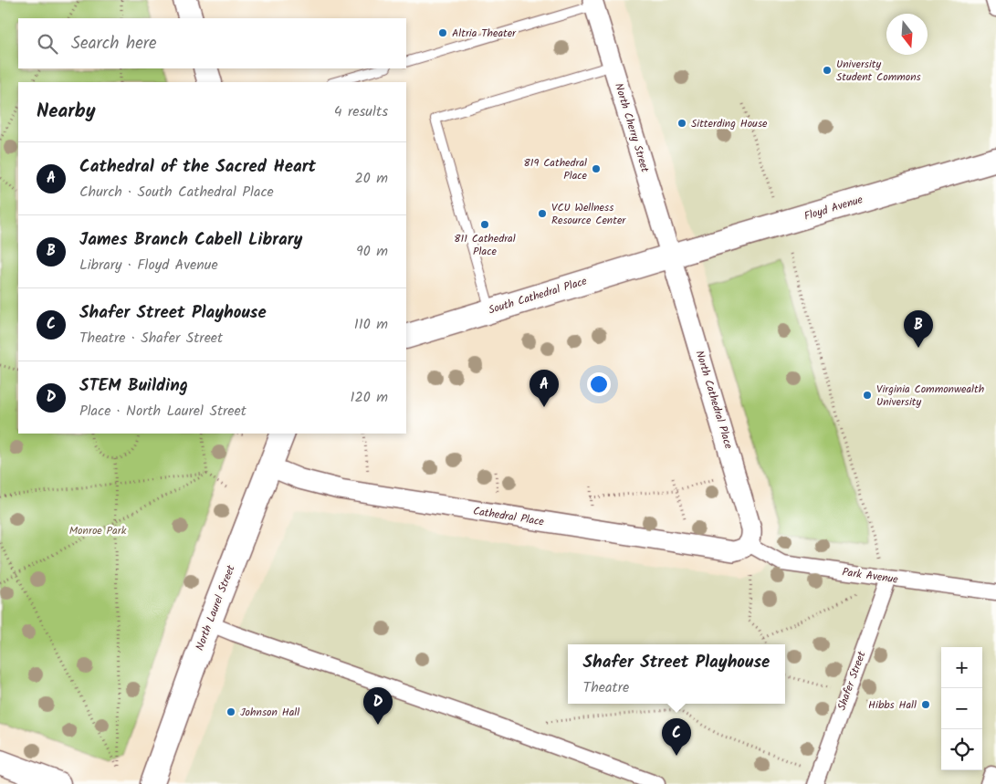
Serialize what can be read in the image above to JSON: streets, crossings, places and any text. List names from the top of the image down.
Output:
{
  "streets": {
    "street": [
      "North Cherry Street",
      "Floyd Avenue",
      "South Cathedral Place",
      "North Cathedral Place",
      "Cathedral Place",
      "Park Avenue",
      "North Laurel Street",
      "Shafer Street"
    ]
  },
  "crossings": [
    ["North Cherry Street", "Floyd Avenue"],
    ["North Cherry Street", "South Cathedral Place"],
    ["North Cherry Street", "North Cathedral Place"],
    ["Floyd Avenue", "South Cathedral Place"],
    ["Floyd Avenue", "North Cathedral Place"],
    ["South Cathedral Place", "North Cathedral Place"],
    ["North Cathedral Place", "Cathedral Place"],
    ["North Cathedral Place", "Park Avenue"],
    ["Cathedral Place", "Park Avenue"],
    ["Cathedral Place", "North Laurel Street"],
    ["Park Avenue", "Shafer Street"]
  ],
  "parks": ["Monroe Park"],
  "places": [
    "Altria Theater",
    "University Student Commons",
    "Sitterding House",
    "819 Cathedral Place",
    "VCU Wellness Resource Center",
    "811 Cathedral Place",
    "Virginia Commonwealth University",
    "Hibbs Hall",
    "Johnson Hall"
  ],
  "north": "bottom",
  "page": {
    "search": "Search here",
    "heading": ["Nearby", "4 results"],
    "list": [
      {
        "mark": "A",
        "name": "Cathedral of the Sacred Heart",
        "note": "Church · South Cathedral Place",
        "value": "20 m"
      },
      {
        "mark": "B",
        "name": "James Branch Cabell Library",
        "note": "Library · Floyd Avenue",
        "value": "90 m"
      },
      {
        "mark": "C",
        "name": "Shafer Street Playhouse",
        "note": "Theatre · Shafer Street",
        "value": "110 m"
      },
      {
        "mark": "D",
        "name": "STEM Building",
        "note": "Place · North Laurel Street",
        "value": "120 m"
      }
    ],
    "pins": [
      "B",
      "A",
      "D",
      "C"
    ],
    "popup": ["Shafer Street Playhouse", "Theatre"],
    "map_buttons": ["+", "−"]
  }
}
